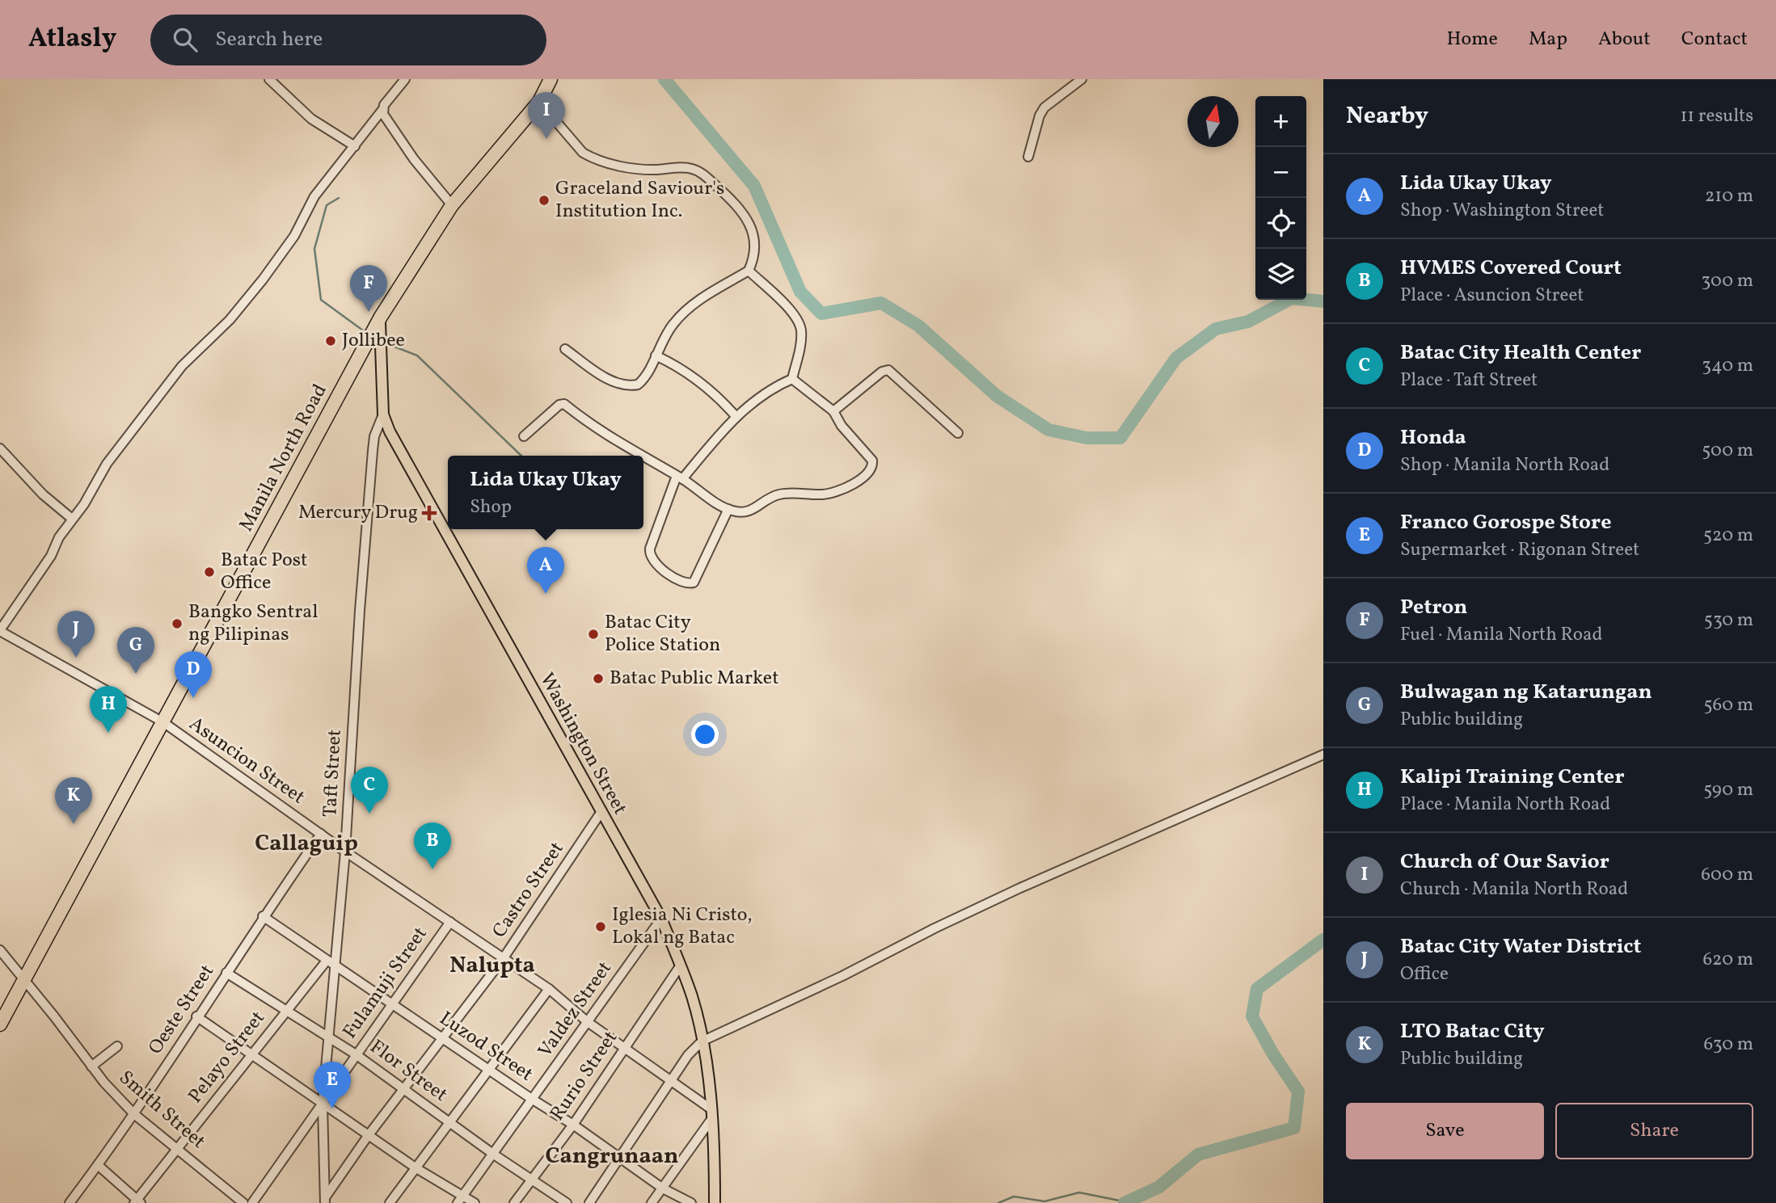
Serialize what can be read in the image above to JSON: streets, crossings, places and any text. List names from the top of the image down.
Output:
{
  "streets": {
    "highway": ["Manila North Road"],
    "main road": ["Washington Street"],
    "street": [
      "Asuncion Street",
      "Taft Street",
      "Castro Street",
      "Fulamuji Street",
      "Oeste Street",
      "Valdez Street",
      "Luzod Street",
      "Pelayo Street",
      "Flor Street",
      "Rurio Street",
      "Smith Street"
    ]
  },
  "crossings": [
    ["Manila North Road", "Washington Street"],
    ["Manila North Road", "Asuncion Street"],
    ["Manila North Road", "Smith Street"],
    ["Washington Street", "Asuncion Street"],
    ["Washington Street", "Taft Street"],
    ["Washington Street", "Castro Street"],
    ["Washington Street", "Valdez Street"],
    ["Washington Street", "Rurio Street"],
    ["Asuncion Street", "Taft Street"],
    ["Asuncion Street", "Castro Street"],
    ["Asuncion Street", "Fulamuji Street"],
    ["Asuncion Street", "Oeste Street"],
    ["Asuncion Street", "Valdez Street"],
    ["Asuncion Street", "Rurio Street"],
    ["Taft Street", "Castro Street"],
    ["Taft Street", "Fulamuji Street"],
    ["Taft Street", "Luzod Street"],
    ["Taft Street", "Pelayo Street"],
    ["Taft Street", "Flor Street"],
    ["Castro Street", "Luzod Street"],
    ["Castro Street", "Flor Street"],
    ["Fulamuji Street", "Luzod Street"],
    ["Fulamuji Street", "Flor Street"],
    ["Oeste Street", "Luzod Street"],
    ["Oeste Street", "Flor Street"],
    ["Oeste Street", "Smith Street"],
    ["Valdez Street", "Luzod Street"],
    ["Valdez Street", "Flor Street"],
    ["Luzod Street", "Pelayo Street"],
    ["Luzod Street", "Rurio Street"],
    ["Pelayo Street", "Flor Street"],
    ["Pelayo Street", "Smith Street"],
    ["Flor Street", "Rurio Street"]
  ],
  "districts": ["Callaguip", "Nalupta", "Cangrunaan"],
  "places": {
    "other": [
      "Graceland Saviour's Institution Inc.",
      "Jollibee",
      "Batac Post Office",
      "Bangko Sentral ng Pilipinas",
      "Batac City Police Station",
      "Batac Public Market",
      "Iglesia Ni Cristo, Lokal ng Batac"
    ],
    "health": ["Mercury Drug"]
  },
  "north": "top",
  "page": {
    "header": "Atlasly",
    "search": "Search here",
    "nav": [
      "Home",
      "Map",
      "About",
      "Contact"
    ],
    "heading": ["Nearby", "11 results"],
    "pins": [
      "I",
      "F",
      "A",
      "J",
      "G",
      "D",
      "H",
      "C",
      "K",
      "B",
      "E"
    ],
    "map_buttons": ["+", "−"],
    "list": [
      {
        "mark": "A",
        "name": "Lida Ukay Ukay",
        "note": "Shop · Washington Street",
        "value": "210 m"
      },
      {
        "mark": "B",
        "name": "HVMES Covered Court",
        "note": "Place · Asuncion Street",
        "value": "300 m"
      },
      {
        "mark": "C",
        "name": "Batac City Health Center",
        "note": "Place · Taft Street",
        "value": "340 m"
      },
      {
        "mark": "D",
        "name": "Honda",
        "note": "Shop · Manila North Road",
        "value": "500 m"
      },
      {
        "mark": "E",
        "name": "Franco Gorospe Store",
        "note": "Supermarket · Rigonan Street",
        "value": "520 m"
      },
      {
        "mark": "F",
        "name": "Petron",
        "note": "Fuel · Manila North Road",
        "value": "530 m"
      },
      {
        "mark": "G",
        "name": "Bulwagan ng Katarungan",
        "note": "Public building",
        "value": "560 m"
      },
      {
        "mark": "H",
        "name": "Kalipi Training Center",
        "note": "Place · Manila North Road",
        "value": "590 m"
      },
      {
        "mark": "I",
        "name": "Church of Our Savior",
        "note": "Church · Manila North Road",
        "value": "600 m"
      },
      {
        "mark": "J",
        "name": "Batac City Water District",
        "note": "Office",
        "value": "620 m"
      },
      {
        "mark": "K",
        "name": "LTO Batac City",
        "note": "Public building",
        "value": "630 m"
      }
    ],
    "popup": ["Lida Ukay Ukay", "Shop"],
    "buttons": ["Save", "Share"]
  }
}
